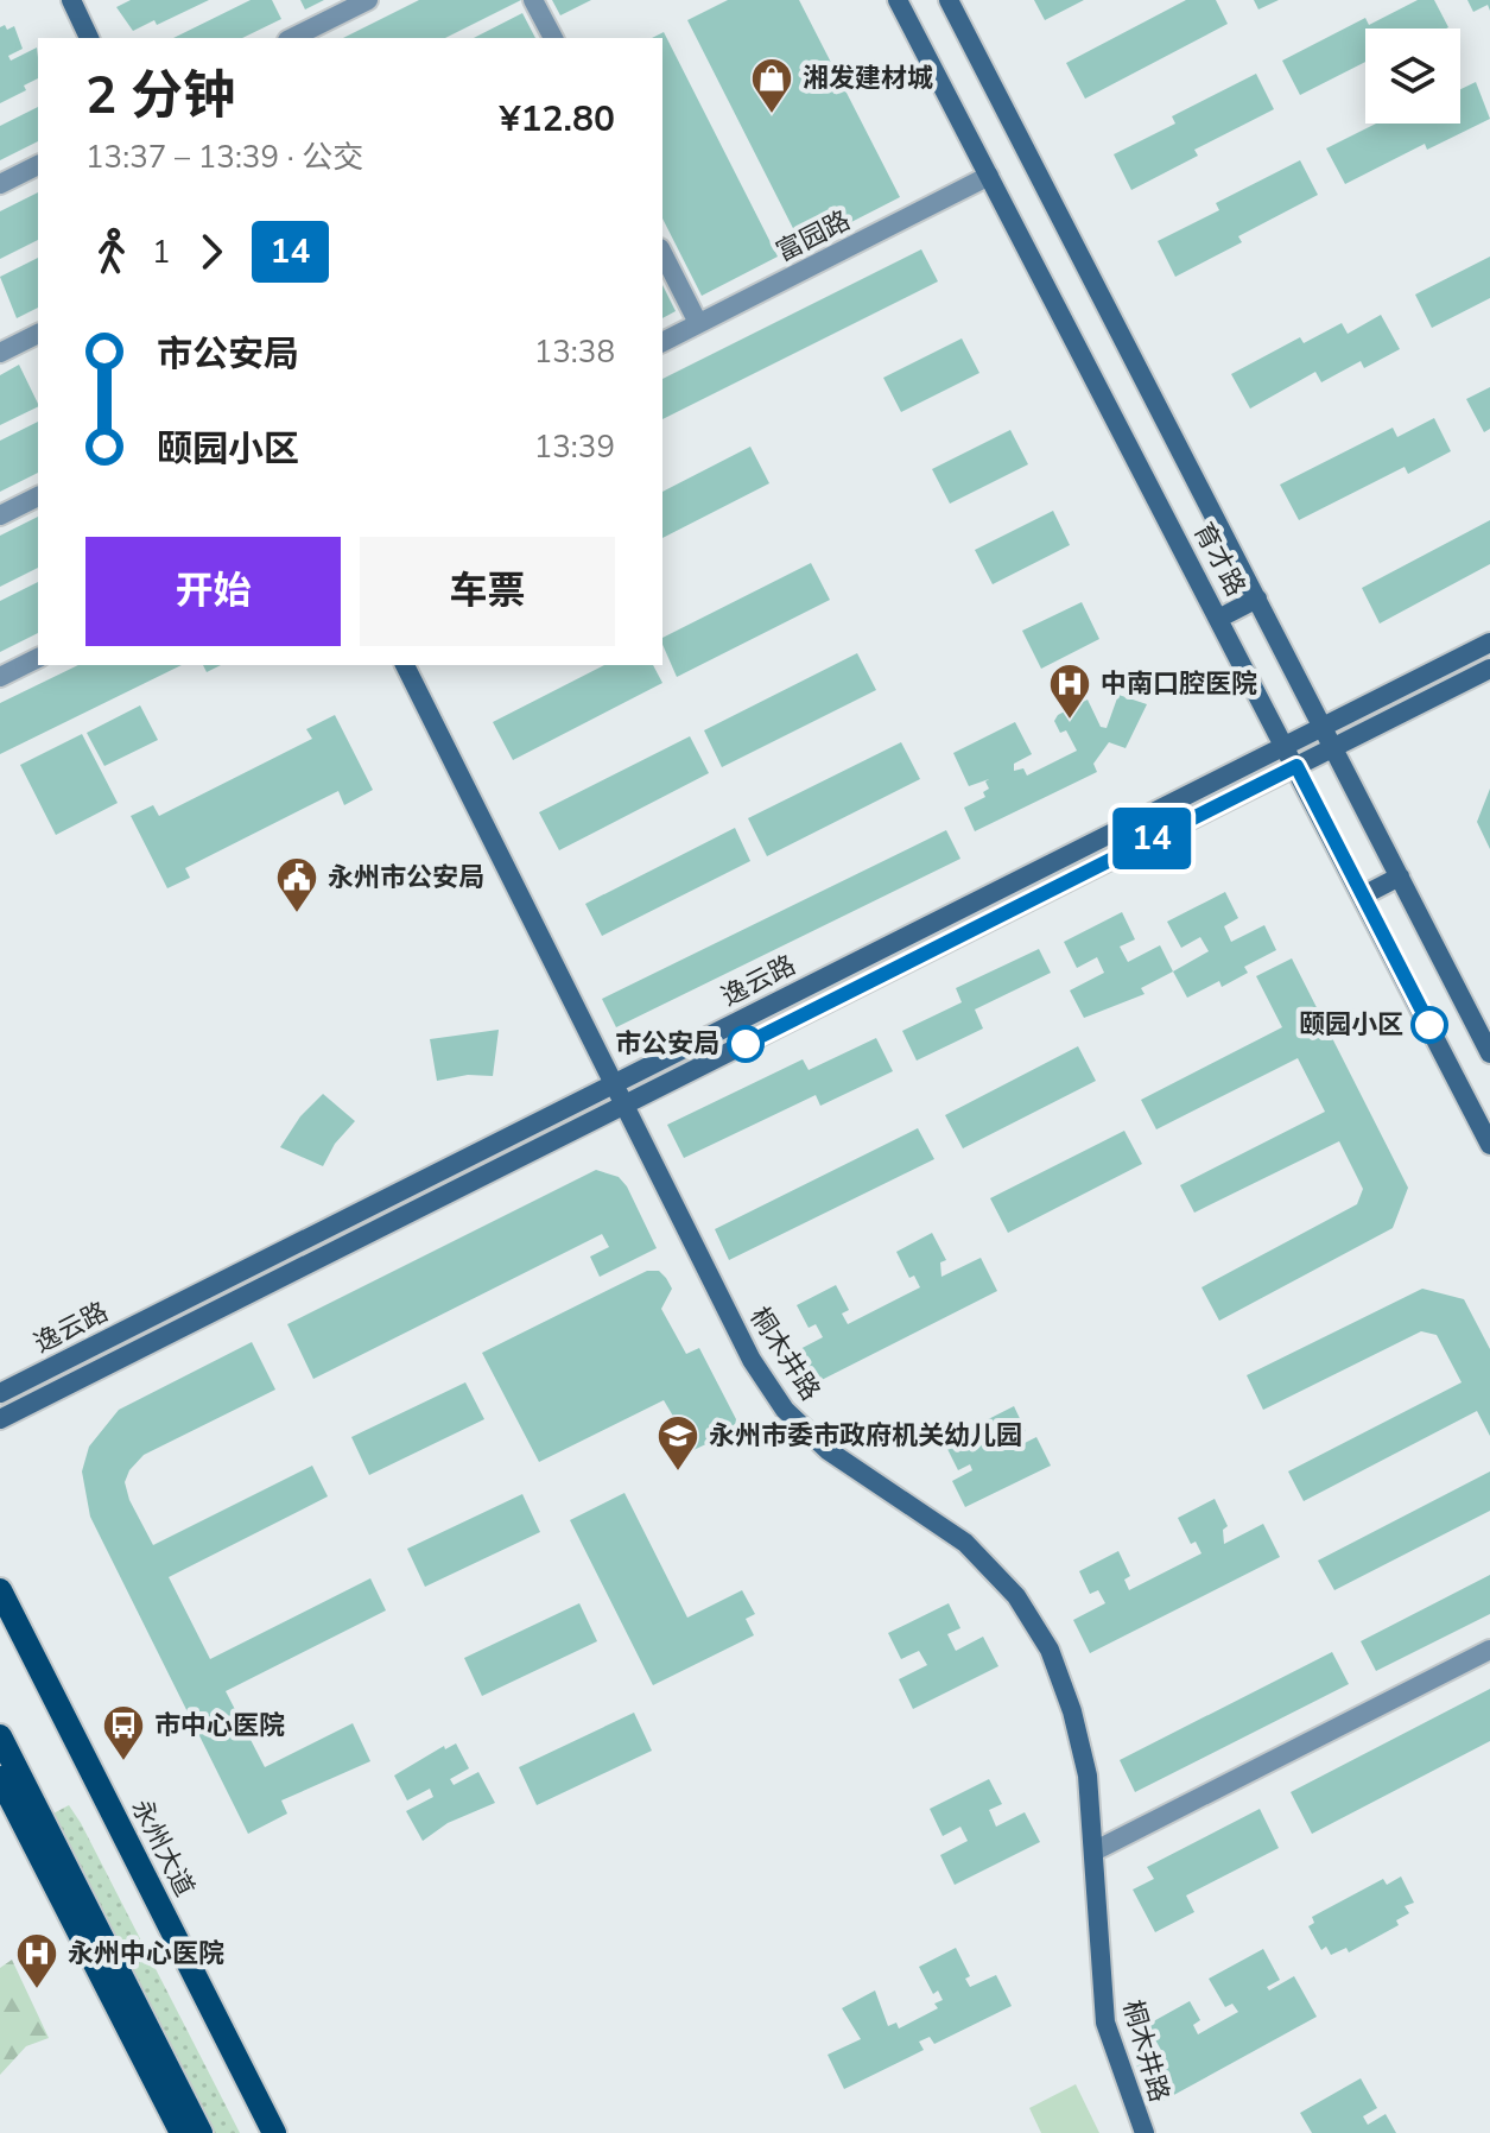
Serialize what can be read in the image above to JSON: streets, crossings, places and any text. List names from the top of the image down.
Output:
{
  "streets": {
    "main road": ["永州大道"],
    "street": [
      "富园路",
      "育才路",
      "逸云路",
      "桐木井路"
    ]
  },
  "crossings": [
    ["富园路", "育才路"],
    ["育才路", "逸云路"],
    ["逸云路", "桐木井路"]
  ],
  "places": {
    "shop": ["湘发建材城"],
    "hospital": ["中南口腔医院", "永州中心医院"],
    "public building": ["永州市公安局"],
    "other": ["颐园小区", "市公安局"],
    "school or university": ["永州市委市政府机关幼儿园"],
    "bus stop": ["市中心医院"]
  },
  "lines": ["bus line 14"],
  "page": {
    "on_map": "14",
    "heading": ["2 分钟", "13:37 – 13:39 · 公交", "¥12.80"],
    "legs": ["1", "14"],
    "list": [
      {
        "name": "市公安局",
        "value": "13:38"
      },
      {
        "name": "颐园小区",
        "value": "13:39"
      }
    ],
    "buttons": ["开始", "车票"]
  }
}
